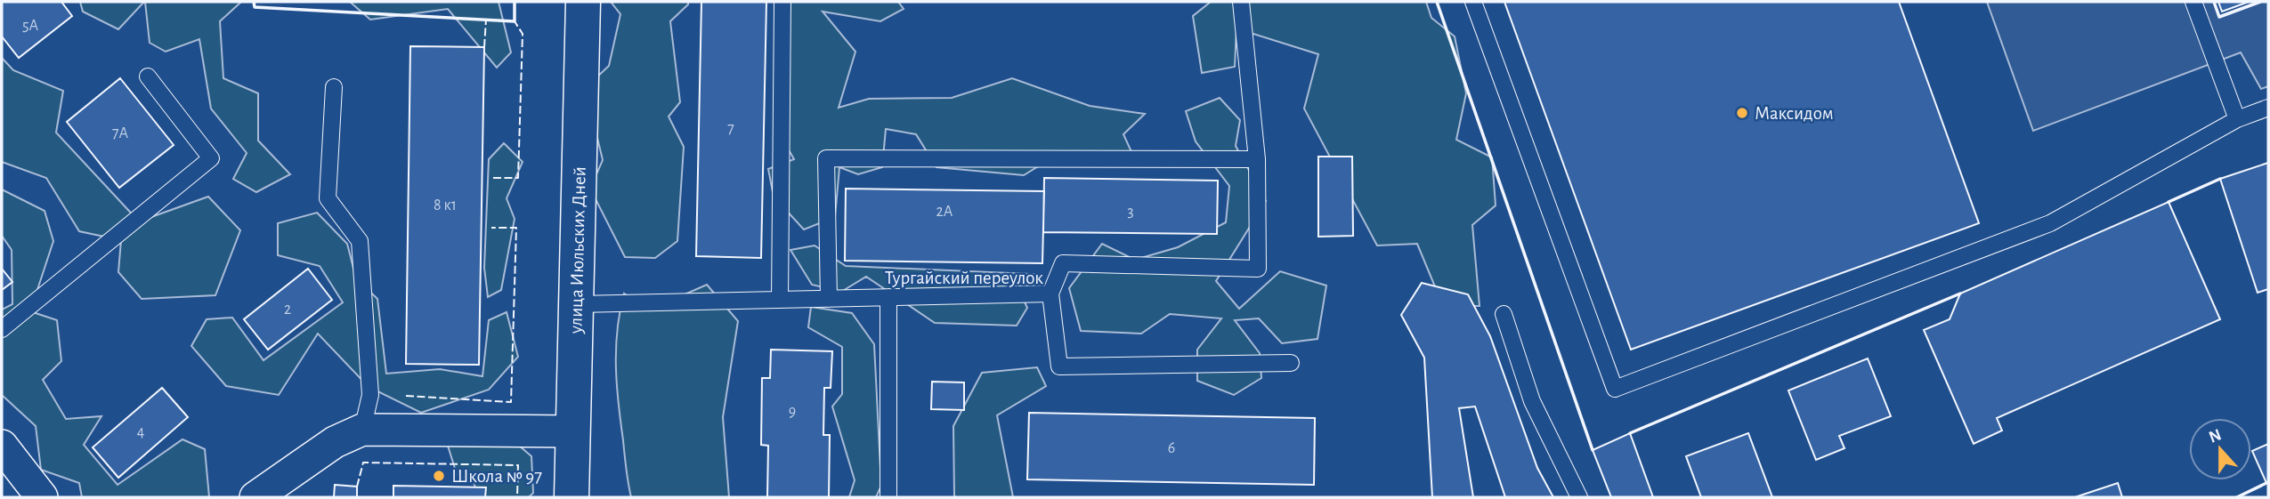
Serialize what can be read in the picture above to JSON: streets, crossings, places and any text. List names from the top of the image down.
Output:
{
  "streets": {
    "street": ["улица Июльских Дней"],
    "lane": ["Тургайский переулок"]
  },
  "crossings": [
    ["улица Июльских Дней", "Тургайский переулок"]
  ],
  "places": ["Максидом", "Школа № 97"],
  "house_numbers": [
    "5А",
    "7",
    "7А",
    "8 к1",
    "2А",
    "3",
    "2",
    "9",
    "4",
    "6"
  ],
  "north": "top"
}
